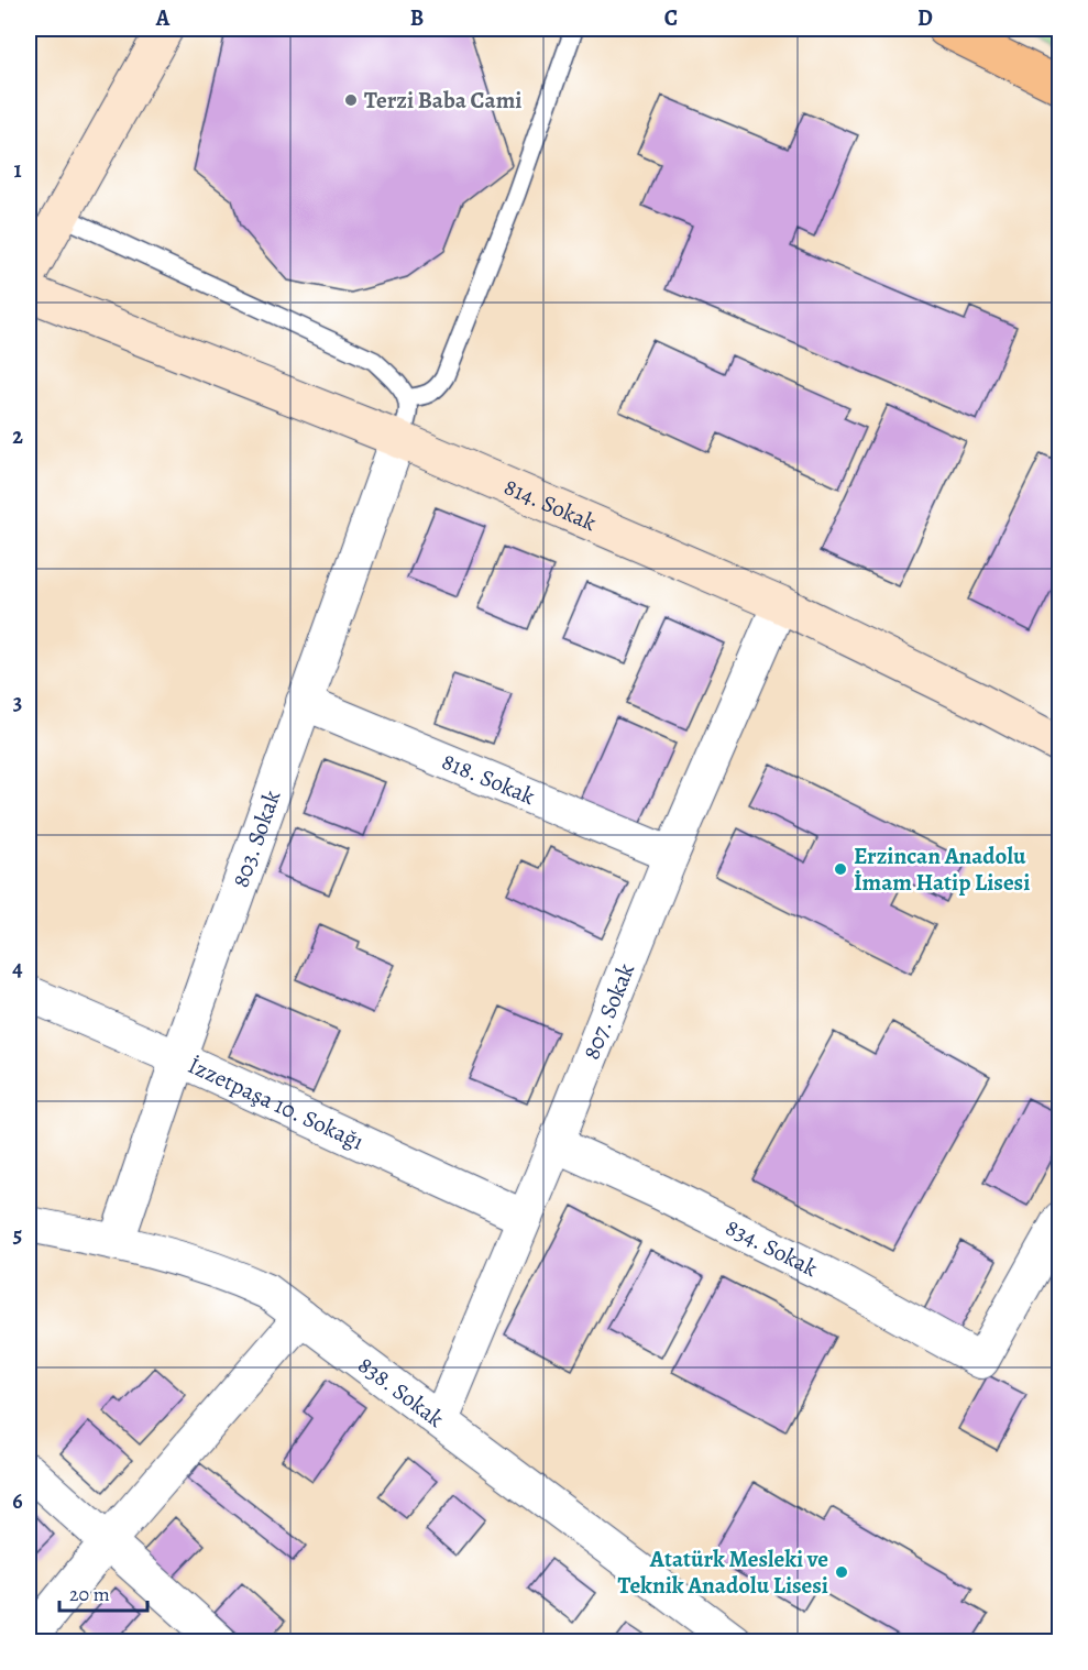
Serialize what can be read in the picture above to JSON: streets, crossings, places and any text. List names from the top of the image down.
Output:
{
  "streets": {
    "street": [
      "814. Sokak",
      "818. Sokak",
      "803. Sokak",
      "807. Sokak",
      "İzzetpaşa 10. Sokağı",
      "834. Sokak",
      "838. Sokak"
    ]
  },
  "crossings": [
    ["814. Sokak", "803. Sokak"],
    ["814. Sokak", "807. Sokak"],
    ["818. Sokak", "803. Sokak"],
    ["818. Sokak", "807. Sokak"],
    ["803. Sokak", "İzzetpaşa 10. Sokağı"],
    ["803. Sokak", "838. Sokak"],
    ["807. Sokak", "İzzetpaşa 10. Sokağı"],
    ["807. Sokak", "834. Sokak"],
    ["807. Sokak", "838. Sokak"]
  ],
  "places": ["Terzi Baba Cami", "Erzincan Anadolu İmam Hatip Lisesi", "Atatürk Mesleki ve Teknik Anadolu Lisesi"],
  "scale_bar": "20 m",
  "grid": {
    "columns": [
      "A",
      "B",
      "C",
      "D"
    ],
    "rows": [
      "1",
      "2",
      "3",
      "4",
      "5",
      "6"
    ]
  }
}
